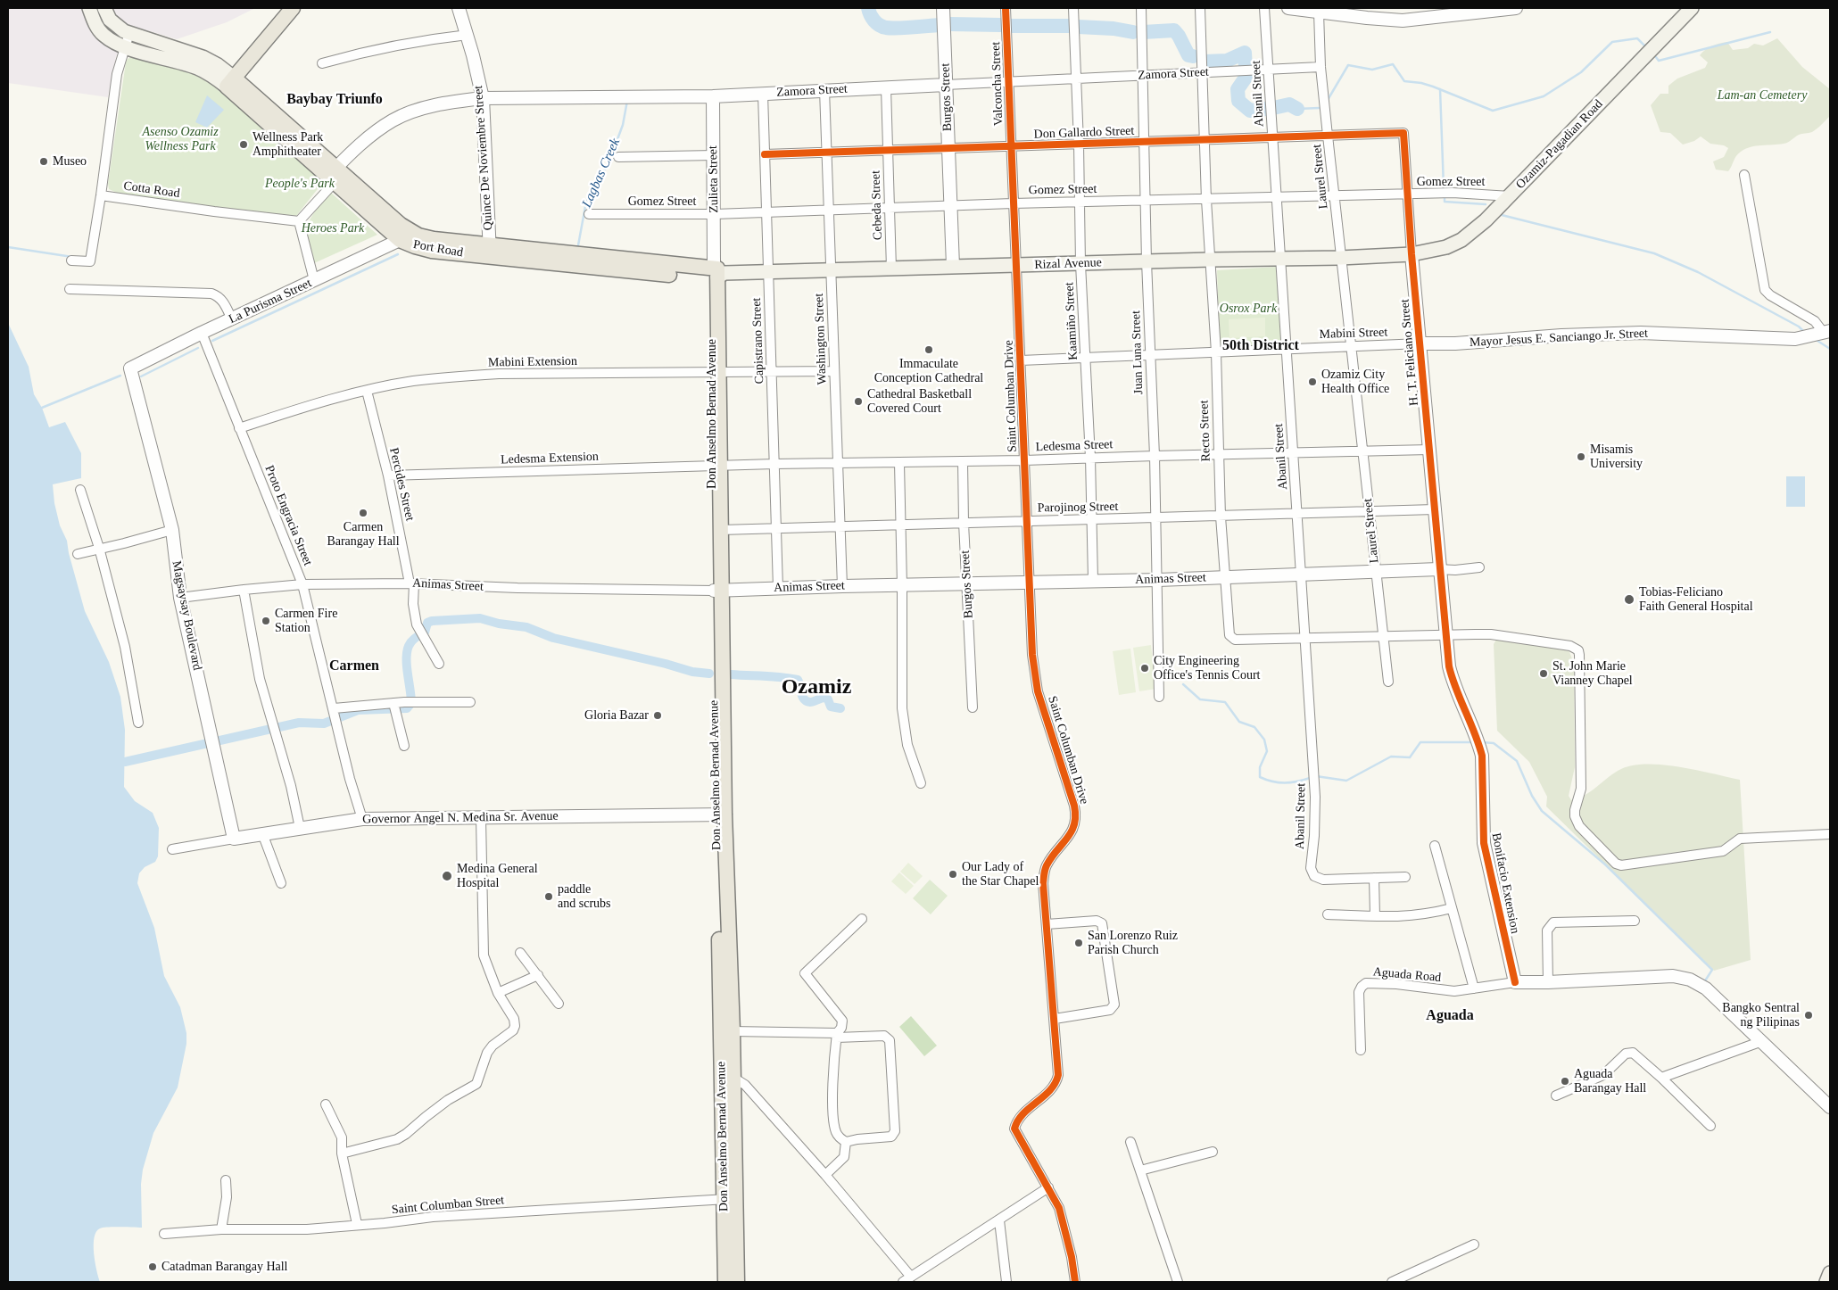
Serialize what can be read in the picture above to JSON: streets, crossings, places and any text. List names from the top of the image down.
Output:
{
  "streets": {
    "main road": [
      "Ozamiz-Pagadian Road",
      "Port Road",
      "Rizal Avenue",
      "Don Anselmo Bernad Avenue"
    ],
    "street": [
      "Zamora Street",
      "Valconcha Street",
      "Abanil Street",
      "Burgos Street",
      "Don Gallardo Street",
      "Quince De Noviembre Street",
      "Laurel Street",
      "Zulieta Street",
      "Gomez Street",
      "Cotta Road",
      "Cebeda Street",
      "La Purisma Street",
      "Kaamiño Street",
      "Mabini Street",
      "Mayor Jesus E. Sanciango Jr. Street",
      "Washington Street",
      "Capistrano Street",
      "Juan Luna Street",
      "H. T. Feliciano Street",
      "Mabini Extension",
      "Saint Columban Drive",
      "Recto Street",
      "Ledesma Street",
      "Ledesma Extension",
      "Percides Street",
      "Parojinog Street",
      "Proto Engracia Street",
      "Animas Street",
      "Magsaysay Boulevard",
      "Governor Angel N. Medina Sr. Avenue",
      "Bonifacio Extension",
      "Aguada Road",
      "Saint Columban Street"
    ]
  },
  "crossings": [
    ["Zamora Street", "Valconcha Street"],
    ["Zamora Street", "Abanil Street"],
    ["Zamora Street", "Burgos Street"],
    ["Zamora Street", "Quince De Noviembre Street"],
    ["Zamora Street", "Laurel Street"],
    ["Zamora Street", "Zulieta Street"],
    ["Zamora Street", "Cebeda Street"],
    ["Zamora Street", "Port Road"],
    ["Zamora Street", "Kaamiño Street"],
    ["Zamora Street", "Washington Street"],
    ["Zamora Street", "Capistrano Street"],
    ["Zamora Street", "Juan Luna Street"],
    ["Zamora Street", "Recto Street"],
    ["Valconcha Street", "Don Gallardo Street"],
    ["Valconcha Street", "Gomez Street"],
    ["Valconcha Street", "Rizal Avenue"],
    ["Valconcha Street", "Saint Columban Drive"],
    ["Abanil Street", "Don Gallardo Street"],
    ["Abanil Street", "Gomez Street"],
    ["Abanil Street", "Rizal Avenue"],
    ["Abanil Street", "Mabini Street"],
    ["Abanil Street", "Recto Street"],
    ["Abanil Street", "Ledesma Street"],
    ["Abanil Street", "Parojinog Street"],
    ["Abanil Street", "Animas Street"],
    ["Burgos Street", "Don Gallardo Street"],
    ["Burgos Street", "Gomez Street"],
    ["Burgos Street", "Rizal Avenue"],
    ["Burgos Street", "Ledesma Street"],
    ["Burgos Street", "Parojinog Street"],
    ["Burgos Street", "Animas Street"],
    ["Don Gallardo Street", "Laurel Street"],
    ["Don Gallardo Street", "Cebeda Street"],
    ["Don Gallardo Street", "Kaamiño Street"],
    ["Don Gallardo Street", "Washington Street"],
    ["Don Gallardo Street", "Capistrano Street"],
    ["Don Gallardo Street", "Juan Luna Street"],
    ["Don Gallardo Street", "H. T. Feliciano Street"],
    ["Don Gallardo Street", "Recto Street"],
    ["Ozamiz-Pagadian Road", "Gomez Street"],
    ["Ozamiz-Pagadian Road", "Rizal Avenue"],
    ["Ozamiz-Pagadian Road", "H. T. Feliciano Street"],
    ["Quince De Noviembre Street", "Port Road"],
    ["Laurel Street", "Gomez Street"],
    ["Laurel Street", "Rizal Avenue"],
    ["Laurel Street", "Mabini Street"],
    ["Laurel Street", "Recto Street"],
    ["Laurel Street", "Ledesma Street"],
    ["Laurel Street", "Parojinog Street"],
    ["Laurel Street", "Animas Street"],
    ["Zulieta Street", "Gomez Street"],
    ["Zulieta Street", "Port Road"],
    ["Zulieta Street", "Rizal Avenue"],
    ["Zulieta Street", "Don Anselmo Bernad Avenue"],
    ["Gomez Street", "Cebeda Street"],
    ["Gomez Street", "Kaamiño Street"],
    ["Gomez Street", "Washington Street"],
    ["Gomez Street", "Capistrano Street"],
    ["Gomez Street", "Juan Luna Street"],
    ["Gomez Street", "H. T. Feliciano Street"],
    ["Gomez Street", "Recto Street"],
    ["Cebeda Street", "Rizal Avenue"],
    ["Port Road", "Rizal Avenue"],
    ["Port Road", "La Purisma Street"],
    ["Port Road", "Don Anselmo Bernad Avenue"],
    ["Rizal Avenue", "Kaamiño Street"],
    ["Rizal Avenue", "Washington Street"],
    ["Rizal Avenue", "Capistrano Street"],
    ["Rizal Avenue", "Juan Luna Street"],
    ["Rizal Avenue", "H. T. Feliciano Street"],
    ["Rizal Avenue", "Saint Columban Drive"],
    ["Rizal Avenue", "Don Anselmo Bernad Avenue"],
    ["Rizal Avenue", "Recto Street"],
    ["La Purisma Street", "Proto Engracia Street"],
    ["La Purisma Street", "Magsaysay Boulevard"],
    ["Kaamiño Street", "Mabini Street"],
    ["Kaamiño Street", "Ledesma Street"],
    ["Kaamiño Street", "Parojinog Street"],
    ["Kaamiño Street", "Animas Street"],
    ["Mabini Street", "Mayor Jesus E. Sanciango Jr. Street"],
    ["Mabini Street", "Juan Luna Street"],
    ["Mabini Street", "H. T. Feliciano Street"],
    ["Mabini Street", "Saint Columban Drive"],
    ["Mabini Street", "Recto Street"],
    ["Mayor Jesus E. Sanciango Jr. Street", "H. T. Feliciano Street"],
    ["Washington Street", "Mabini Extension"],
    ["Washington Street", "Ledesma Street"],
    ["Washington Street", "Parojinog Street"],
    ["Washington Street", "Animas Street"],
    ["Capistrano Street", "Mabini Extension"],
    ["Capistrano Street", "Ledesma Street"],
    ["Capistrano Street", "Parojinog Street"],
    ["Capistrano Street", "Animas Street"],
    ["Juan Luna Street", "Ledesma Street"],
    ["Juan Luna Street", "Parojinog Street"],
    ["Juan Luna Street", "Animas Street"],
    ["H. T. Feliciano Street", "Ledesma Street"],
    ["H. T. Feliciano Street", "Parojinog Street"],
    ["H. T. Feliciano Street", "Animas Street"],
    ["H. T. Feliciano Street", "Bonifacio Extension"],
    ["Mabini Extension", "Don Anselmo Bernad Avenue"],
    ["Mabini Extension", "Percides Street"],
    ["Mabini Extension", "Proto Engracia Street"],
    ["Saint Columban Drive", "Ledesma Street"],
    ["Saint Columban Drive", "Parojinog Street"],
    ["Saint Columban Drive", "Animas Street"],
    ["Don Anselmo Bernad Avenue", "Ledesma Street"],
    ["Don Anselmo Bernad Avenue", "Ledesma Extension"],
    ["Don Anselmo Bernad Avenue", "Parojinog Street"],
    ["Don Anselmo Bernad Avenue", "Animas Street"],
    ["Don Anselmo Bernad Avenue", "Governor Angel N. Medina Sr. Avenue"],
    ["Don Anselmo Bernad Avenue", "Saint Columban Street"],
    ["Recto Street", "Ledesma Street"],
    ["Recto Street", "Parojinog Street"],
    ["Recto Street", "Animas Street"],
    ["Recto Street", "Bonifacio Extension"],
    ["Ledesma Street", "Ledesma Extension"],
    ["Ledesma Extension", "Percides Street"],
    ["Percides Street", "Animas Street"],
    ["Proto Engracia Street", "Animas Street"],
    ["Proto Engracia Street", "Governor Angel N. Medina Sr. Avenue"],
    ["Animas Street", "Magsaysay Boulevard"],
    ["Animas Street", "Bonifacio Extension"],
    ["Magsaysay Boulevard", "Governor Angel N. Medina Sr. Avenue"],
    ["Bonifacio Extension", "Aguada Road"]
  ],
  "districts": [
    "Baybay Triunfo",
    "50th District",
    "Carmen",
    "Ozamiz",
    "Aguada"
  ],
  "water": ["Lagbas Creek"],
  "parks": [
    "Lam-an Cemetery",
    "Asenso Ozamiz Wellness Park",
    "People's Park",
    "Heroes Park",
    "Osrox Park"
  ],
  "places": [
    "Wellness Park Amphitheater",
    "Museo",
    "Immaculate Conception Cathedral",
    "Ozamiz City Health Office",
    "Cathedral Basketball Covered Court",
    "Misamis University",
    "Carmen Barangay Hall",
    "Tobias-Feliciano Faith General Hospital",
    "Carmen Fire Station",
    "City Engineering Office's Tennis Court",
    "St. John Marie Vianney Chapel",
    "Gloria Bazar",
    "Our Lady of the Star Chapel",
    "Medina General Hospital",
    "paddle and scrubs",
    "San Lorenzo Ruiz Parish Church",
    "Bangko Sentral ng Pilipinas",
    "Aguada Barangay Hall",
    "Catadman Barangay Hall"
  ]
}
